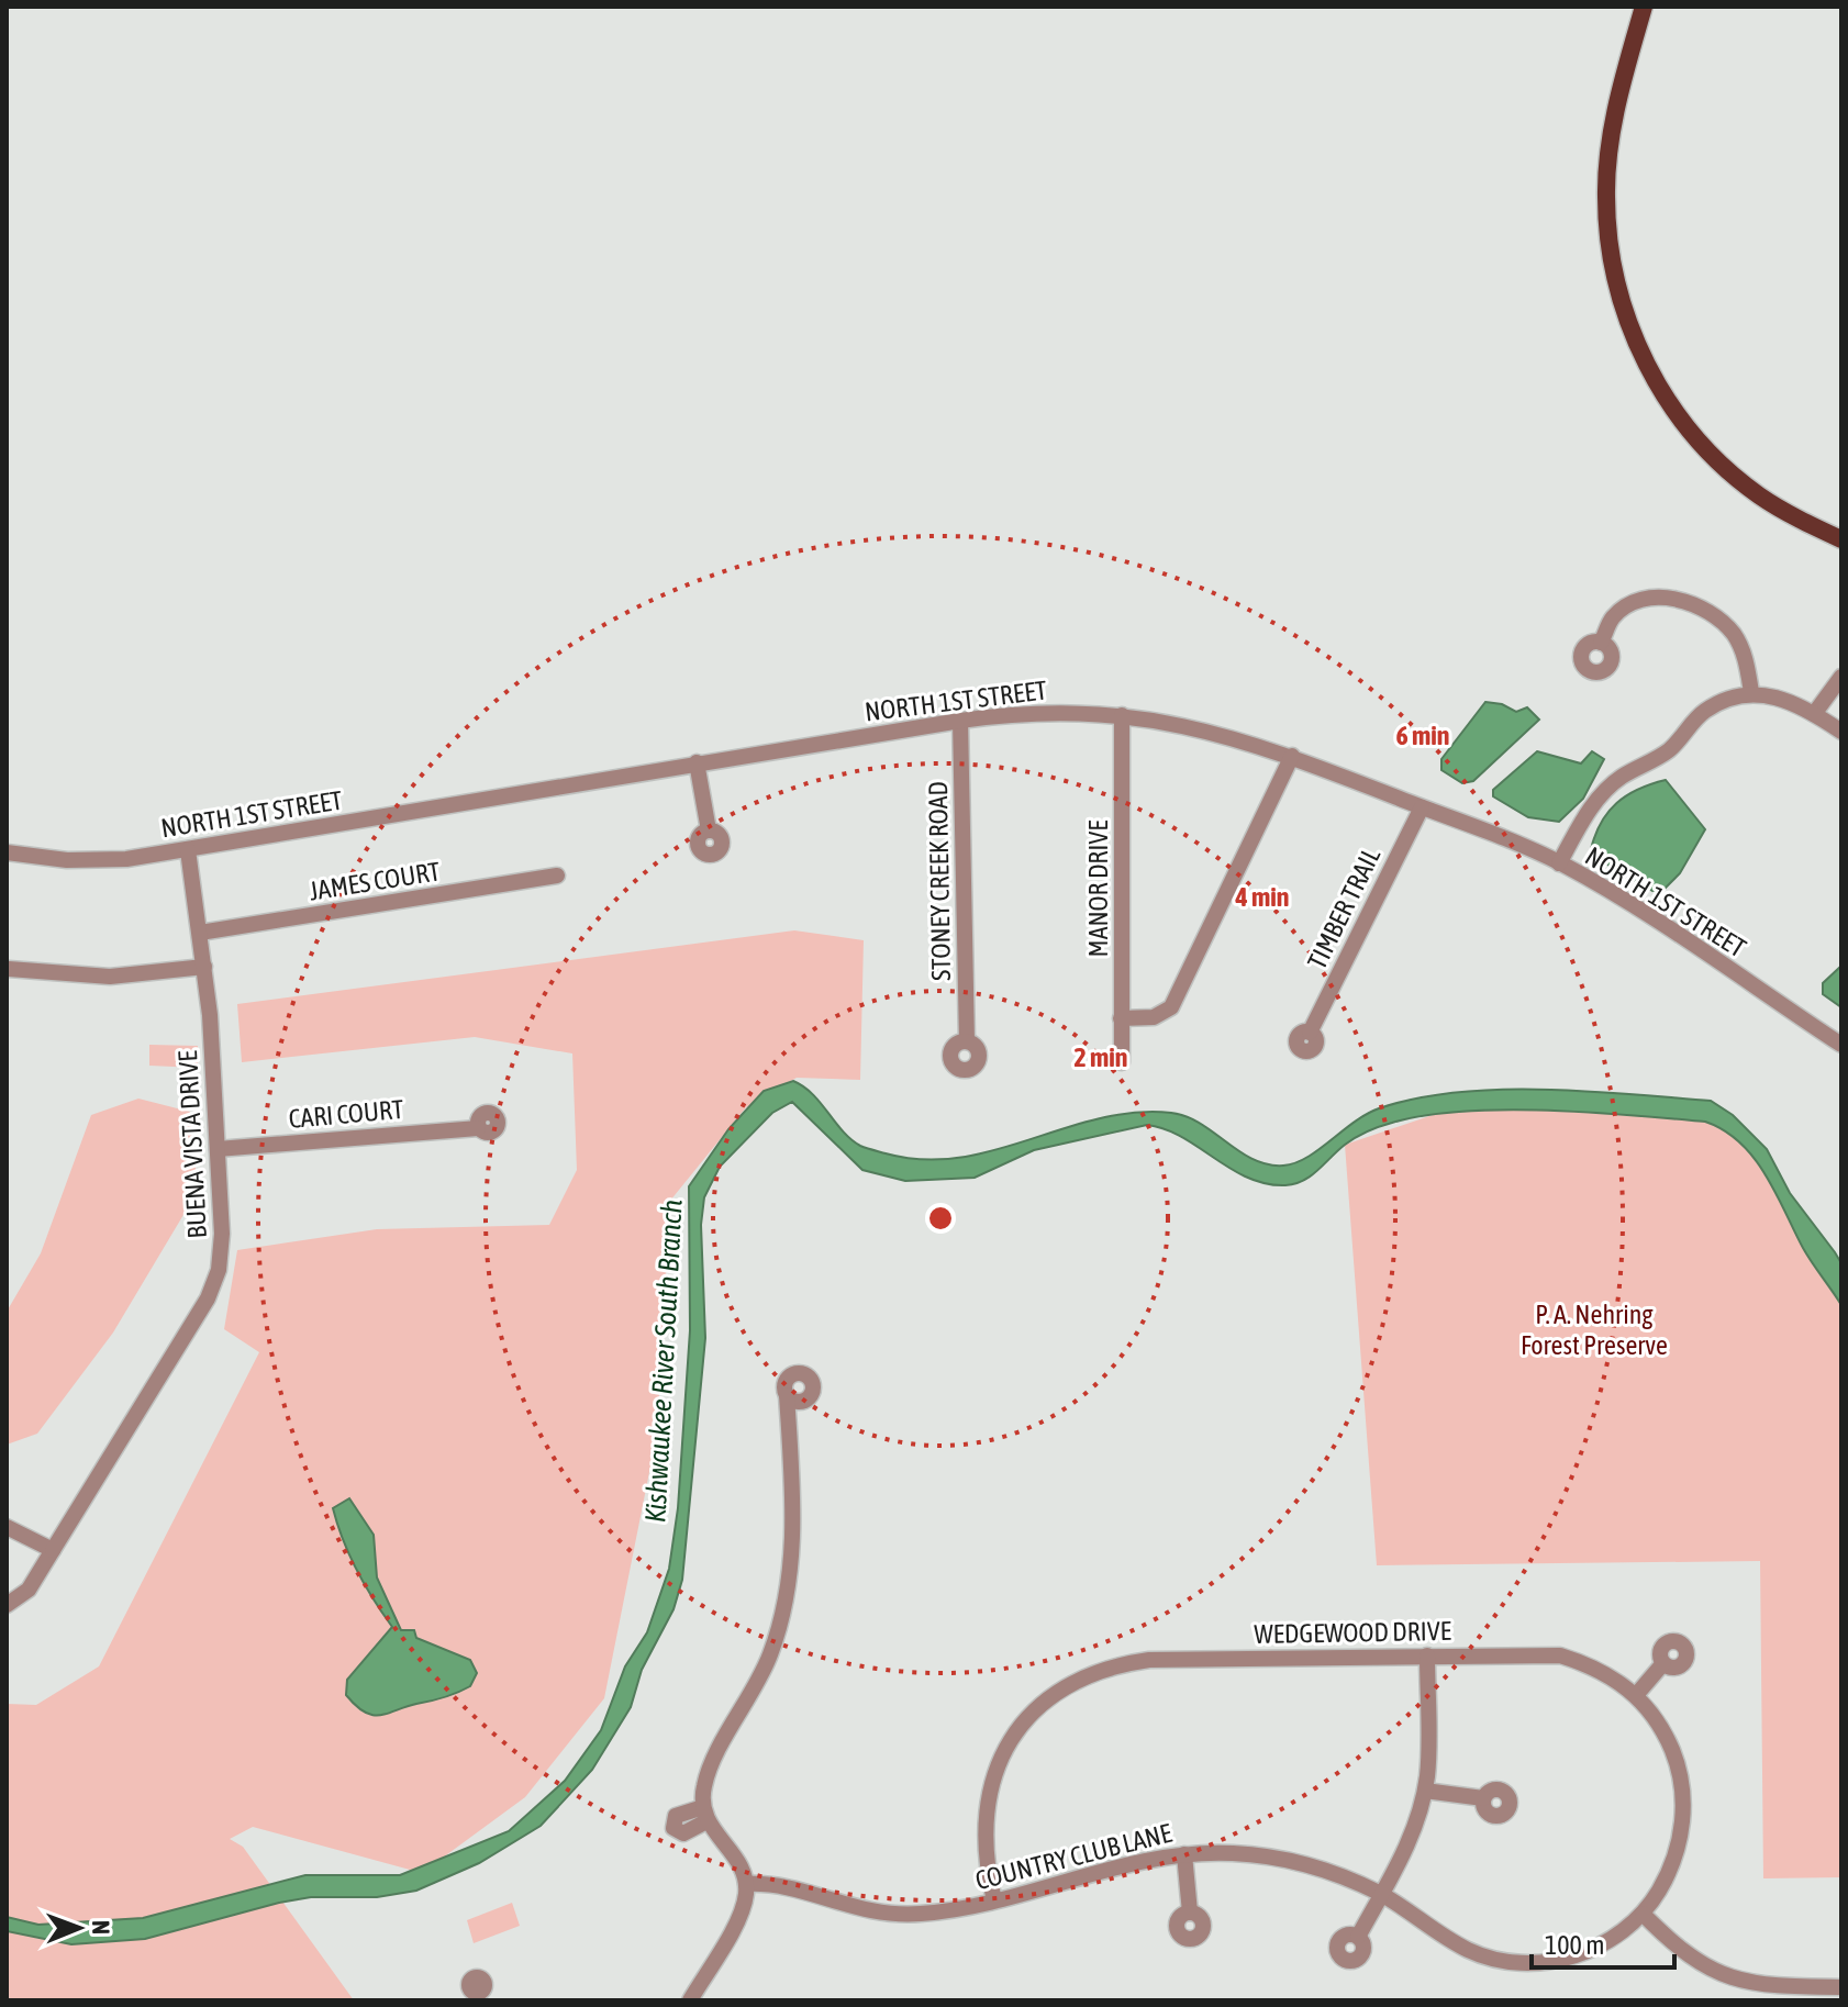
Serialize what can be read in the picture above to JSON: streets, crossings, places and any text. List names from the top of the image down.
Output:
{
  "streets": {
    "street": [
      "NORTH 1ST STREET",
      "JAMES COURT",
      "STONEY CREEK ROAD",
      "MANOR DRIVE",
      "TIMBER TRAIL",
      "CARI COURT",
      "BUENA VISTA DRIVE",
      "WEDGEWOOD DRIVE",
      "COUNTRY CLUB LANE"
    ]
  },
  "crossings": [
    ["NORTH 1ST STREET", "STONEY CREEK ROAD"],
    ["NORTH 1ST STREET", "MANOR DRIVE"],
    ["NORTH 1ST STREET", "TIMBER TRAIL"],
    ["NORTH 1ST STREET", "BUENA VISTA DRIVE"],
    ["JAMES COURT", "BUENA VISTA DRIVE"],
    ["CARI COURT", "BUENA VISTA DRIVE"],
    ["WEDGEWOOD DRIVE", "COUNTRY CLUB LANE"]
  ],
  "water": ["Kishwaukee River South Branch"],
  "parks": ["P. A. Nehring Forest Preserve"],
  "scale_bar": "100 m",
  "north": "right",
  "rings": ["6 min", "4 min", "2 min"]
}
